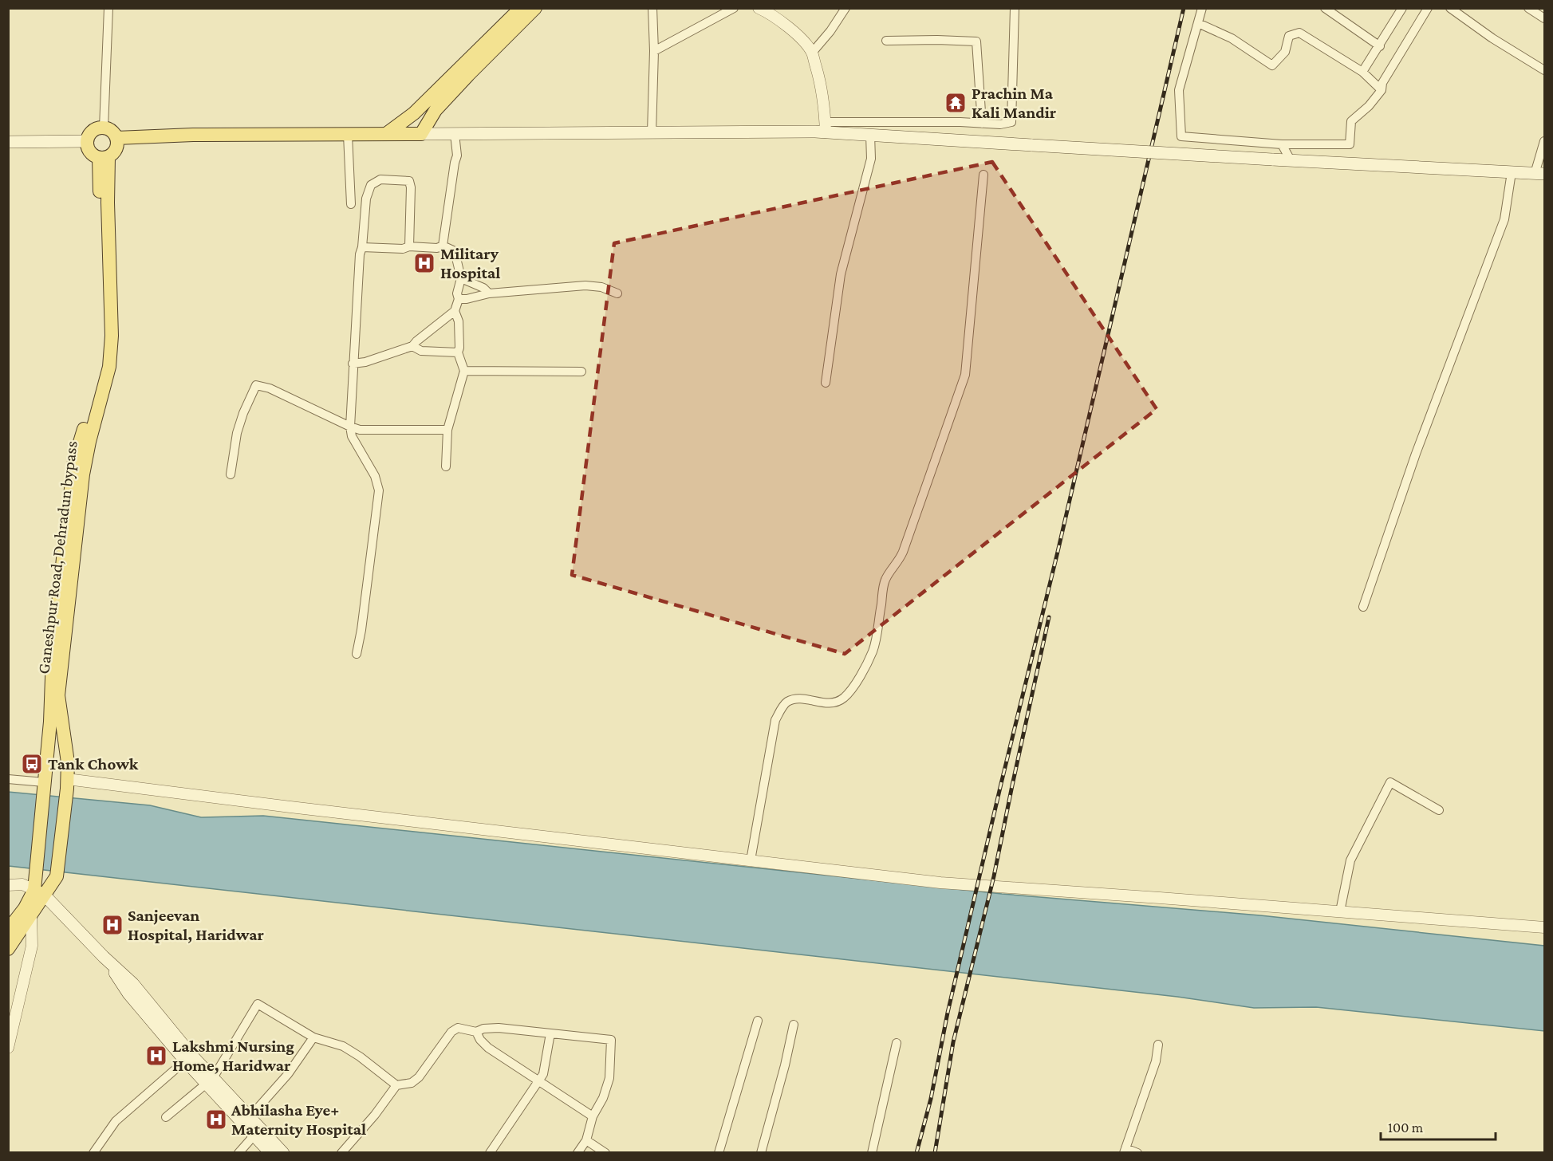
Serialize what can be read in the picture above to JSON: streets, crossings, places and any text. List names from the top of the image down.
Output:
{
  "streets": {
    "main road": ["Ganeshpur Road, Dehradun bypass"]
  },
  "places": {
    "temple": ["Prachin Ma Kali Mandir"],
    "hospital": [
      "Military Hospital",
      "Sanjeevan Hospital, Haridwar",
      "Lakshmi Nursing Home, Haridwar",
      "Abhilasha Eye+ Maternity Hospital"
    ],
    "bus stop": ["Tank Chowk"]
  },
  "scale_bar": "100 m"
}
